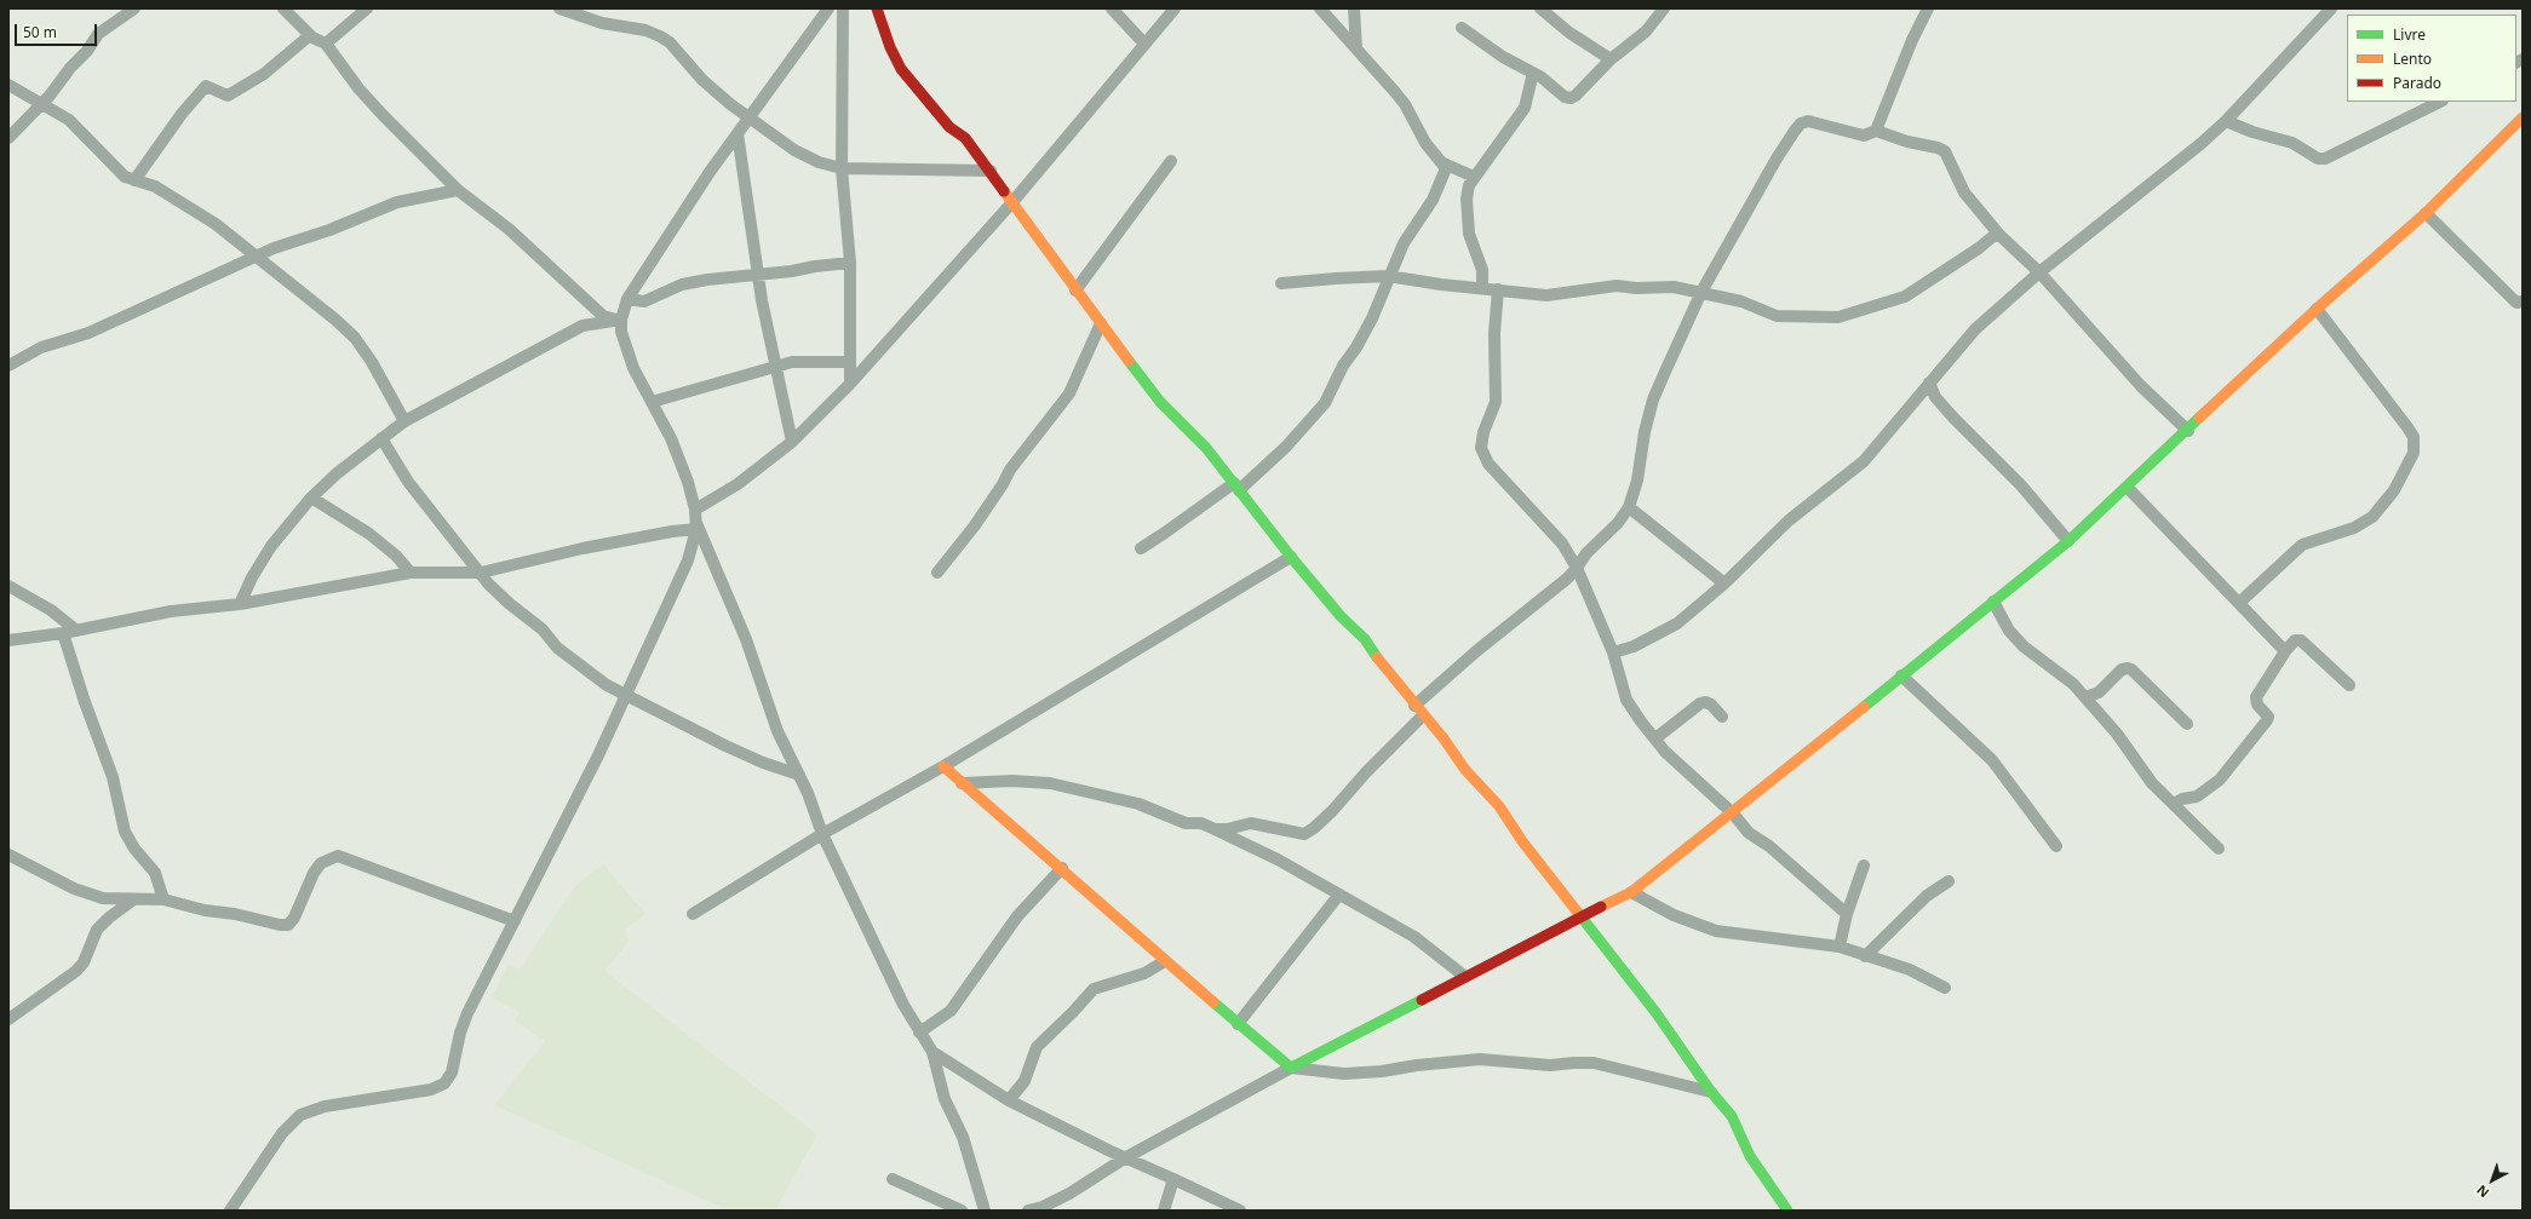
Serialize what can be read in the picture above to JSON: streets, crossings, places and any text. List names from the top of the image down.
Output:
{
  "legend": ["Livre", "Lento", "Parado"],
  "scale_bar": "50 m",
  "north": "bottom left"
}
